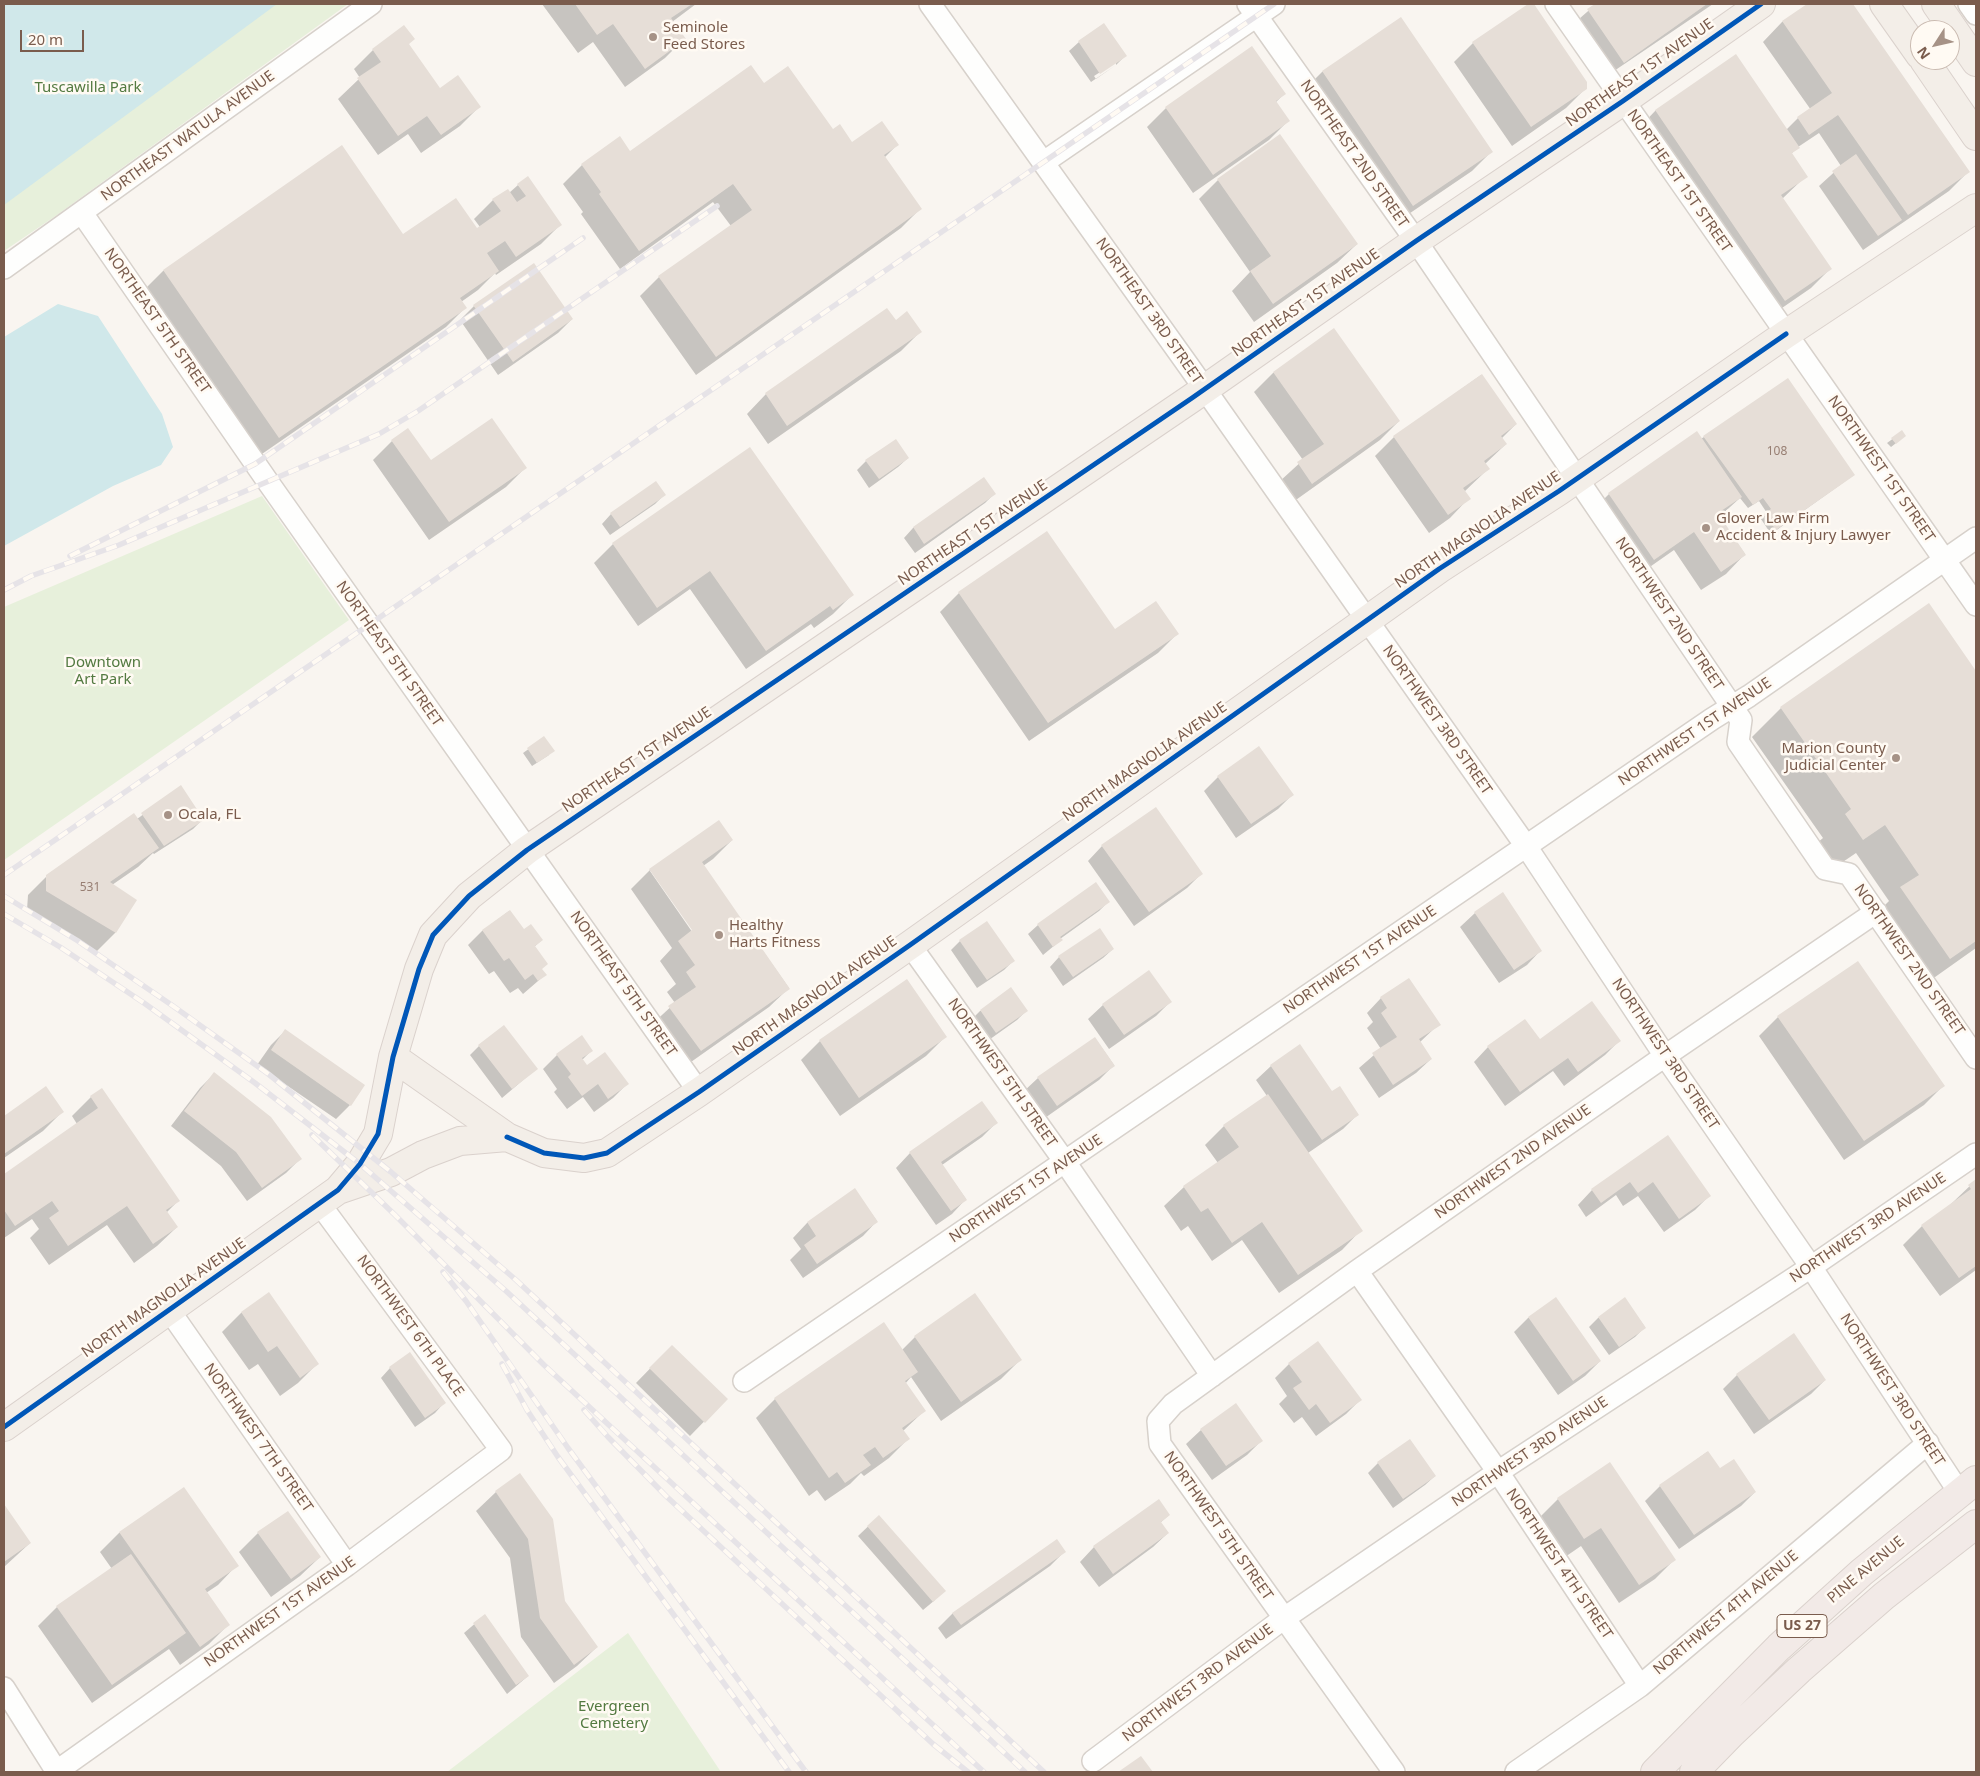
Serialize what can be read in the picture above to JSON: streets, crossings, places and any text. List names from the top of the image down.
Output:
{
  "streets": {
    "highway": ["PINE AVENUE", "US 27"],
    "main road": ["NORTHEAST 1ST AVENUE", "NORTH MAGNOLIA AVENUE"],
    "street": [
      "NORTHEAST WATULA AVENUE",
      "NORTHEAST 2ND STREET",
      "NORTHEAST 1ST STREET",
      "NORTHEAST 3RD STREET",
      "NORTHEAST 5TH STREET",
      "NORTHWEST 1ST STREET",
      "NORTHWEST 2ND STREET",
      "NORTHWEST 3RD STREET",
      "NORTHWEST 1ST AVENUE",
      "NORTHWEST 5TH STREET",
      "NORTHWEST 2ND AVENUE",
      "NORTHWEST 3RD AVENUE",
      "NORTHWEST 6TH PLACE",
      "NORTHWEST 7TH STREET",
      "NORTHWEST 4TH STREET",
      "NORTHWEST 4TH AVENUE"
    ]
  },
  "crossings": [
    ["NORTHEAST 1ST AVENUE", "NORTHEAST 2ND STREET"],
    ["NORTHEAST 1ST AVENUE", "NORTHEAST 1ST STREET"],
    ["NORTHEAST 1ST AVENUE", "NORTHEAST 3RD STREET"],
    ["NORTHEAST 1ST AVENUE", "NORTHEAST 5TH STREET"],
    ["NORTHEAST 1ST AVENUE", "NORTH MAGNOLIA AVENUE"],
    ["NORTHEAST 1ST AVENUE", "NORTHWEST 6TH PLACE"],
    ["NORTHEAST WATULA AVENUE", "NORTHEAST 5TH STREET"],
    ["NORTHEAST 2ND STREET", "NORTH MAGNOLIA AVENUE"],
    ["NORTHEAST 2ND STREET", "NORTHWEST 2ND STREET"],
    ["NORTHEAST 1ST STREET", "NORTHWEST 1ST STREET"],
    ["NORTHEAST 1ST STREET", "NORTH MAGNOLIA AVENUE"],
    ["NORTHEAST 3RD STREET", "NORTH MAGNOLIA AVENUE"],
    ["NORTHEAST 3RD STREET", "NORTHWEST 3RD STREET"],
    ["NORTHEAST 5TH STREET", "NORTH MAGNOLIA AVENUE"],
    ["NORTHWEST 1ST STREET", "NORTH MAGNOLIA AVENUE"],
    ["NORTHWEST 1ST STREET", "NORTHWEST 1ST AVENUE"],
    ["NORTH MAGNOLIA AVENUE", "NORTHWEST 2ND STREET"],
    ["NORTH MAGNOLIA AVENUE", "NORTHWEST 3RD STREET"],
    ["NORTH MAGNOLIA AVENUE", "NORTHWEST 5TH STREET"],
    ["NORTH MAGNOLIA AVENUE", "NORTHWEST 6TH PLACE"],
    ["NORTH MAGNOLIA AVENUE", "NORTHWEST 7TH STREET"],
    ["NORTHWEST 2ND STREET", "NORTHWEST 1ST AVENUE"],
    ["NORTHWEST 2ND STREET", "NORTHWEST 2ND AVENUE"],
    ["NORTHWEST 3RD STREET", "NORTHWEST 1ST AVENUE"],
    ["NORTHWEST 3RD STREET", "NORTHWEST 2ND AVENUE"],
    ["NORTHWEST 3RD STREET", "NORTHWEST 3RD AVENUE"],
    ["NORTHWEST 3RD STREET", "PINE AVENUE"],
    ["NORTHWEST 3RD STREET", "NORTHWEST 4TH AVENUE"],
    ["NORTHWEST 1ST AVENUE", "NORTHWEST 5TH STREET"],
    ["NORTHWEST 1ST AVENUE", "NORTHWEST 6TH PLACE"],
    ["NORTHWEST 1ST AVENUE", "NORTHWEST 7TH STREET"],
    ["NORTHWEST 5TH STREET", "NORTHWEST 2ND AVENUE"],
    ["NORTHWEST 5TH STREET", "NORTHWEST 3RD AVENUE"],
    ["NORTHWEST 2ND AVENUE", "NORTHWEST 4TH STREET"],
    ["NORTHWEST 3RD AVENUE", "NORTHWEST 4TH STREET"],
    ["NORTHWEST 4TH STREET", "NORTHWEST 4TH AVENUE"]
  ],
  "parks": ["Tuscawilla Park", "Downtown Art Park", "Evergreen Cemetery"],
  "places": [
    "Seminole Feed Stores",
    "Glover Law Firm Accident & Injury Lawyer",
    "Marion County Judicial Center",
    "Ocala, FL",
    "Healthy Harts Fitness"
  ],
  "house_numbers": ["108", "531"],
  "scale_bar": "20 m",
  "north": "bottom left"
}
